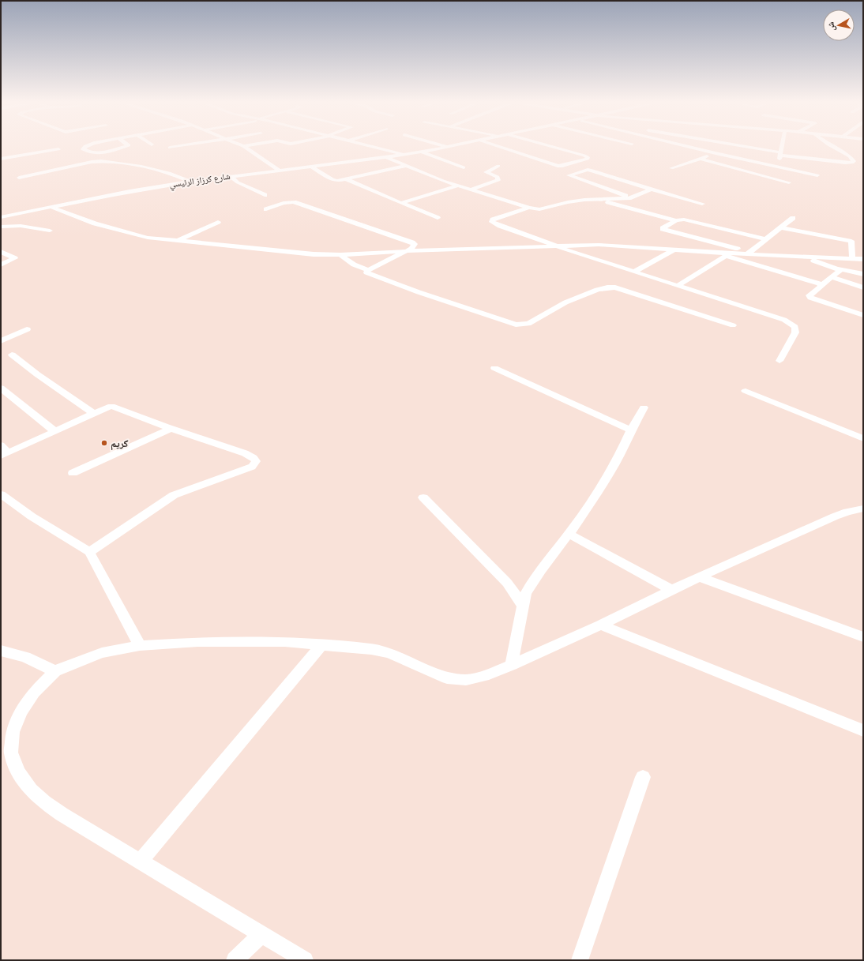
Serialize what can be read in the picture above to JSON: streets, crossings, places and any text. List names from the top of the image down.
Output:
{
  "streets": {
    "street": ["شارع كرزاز الرئيسي"]
  },
  "places": ["كريم"],
  "north": "left"
}
